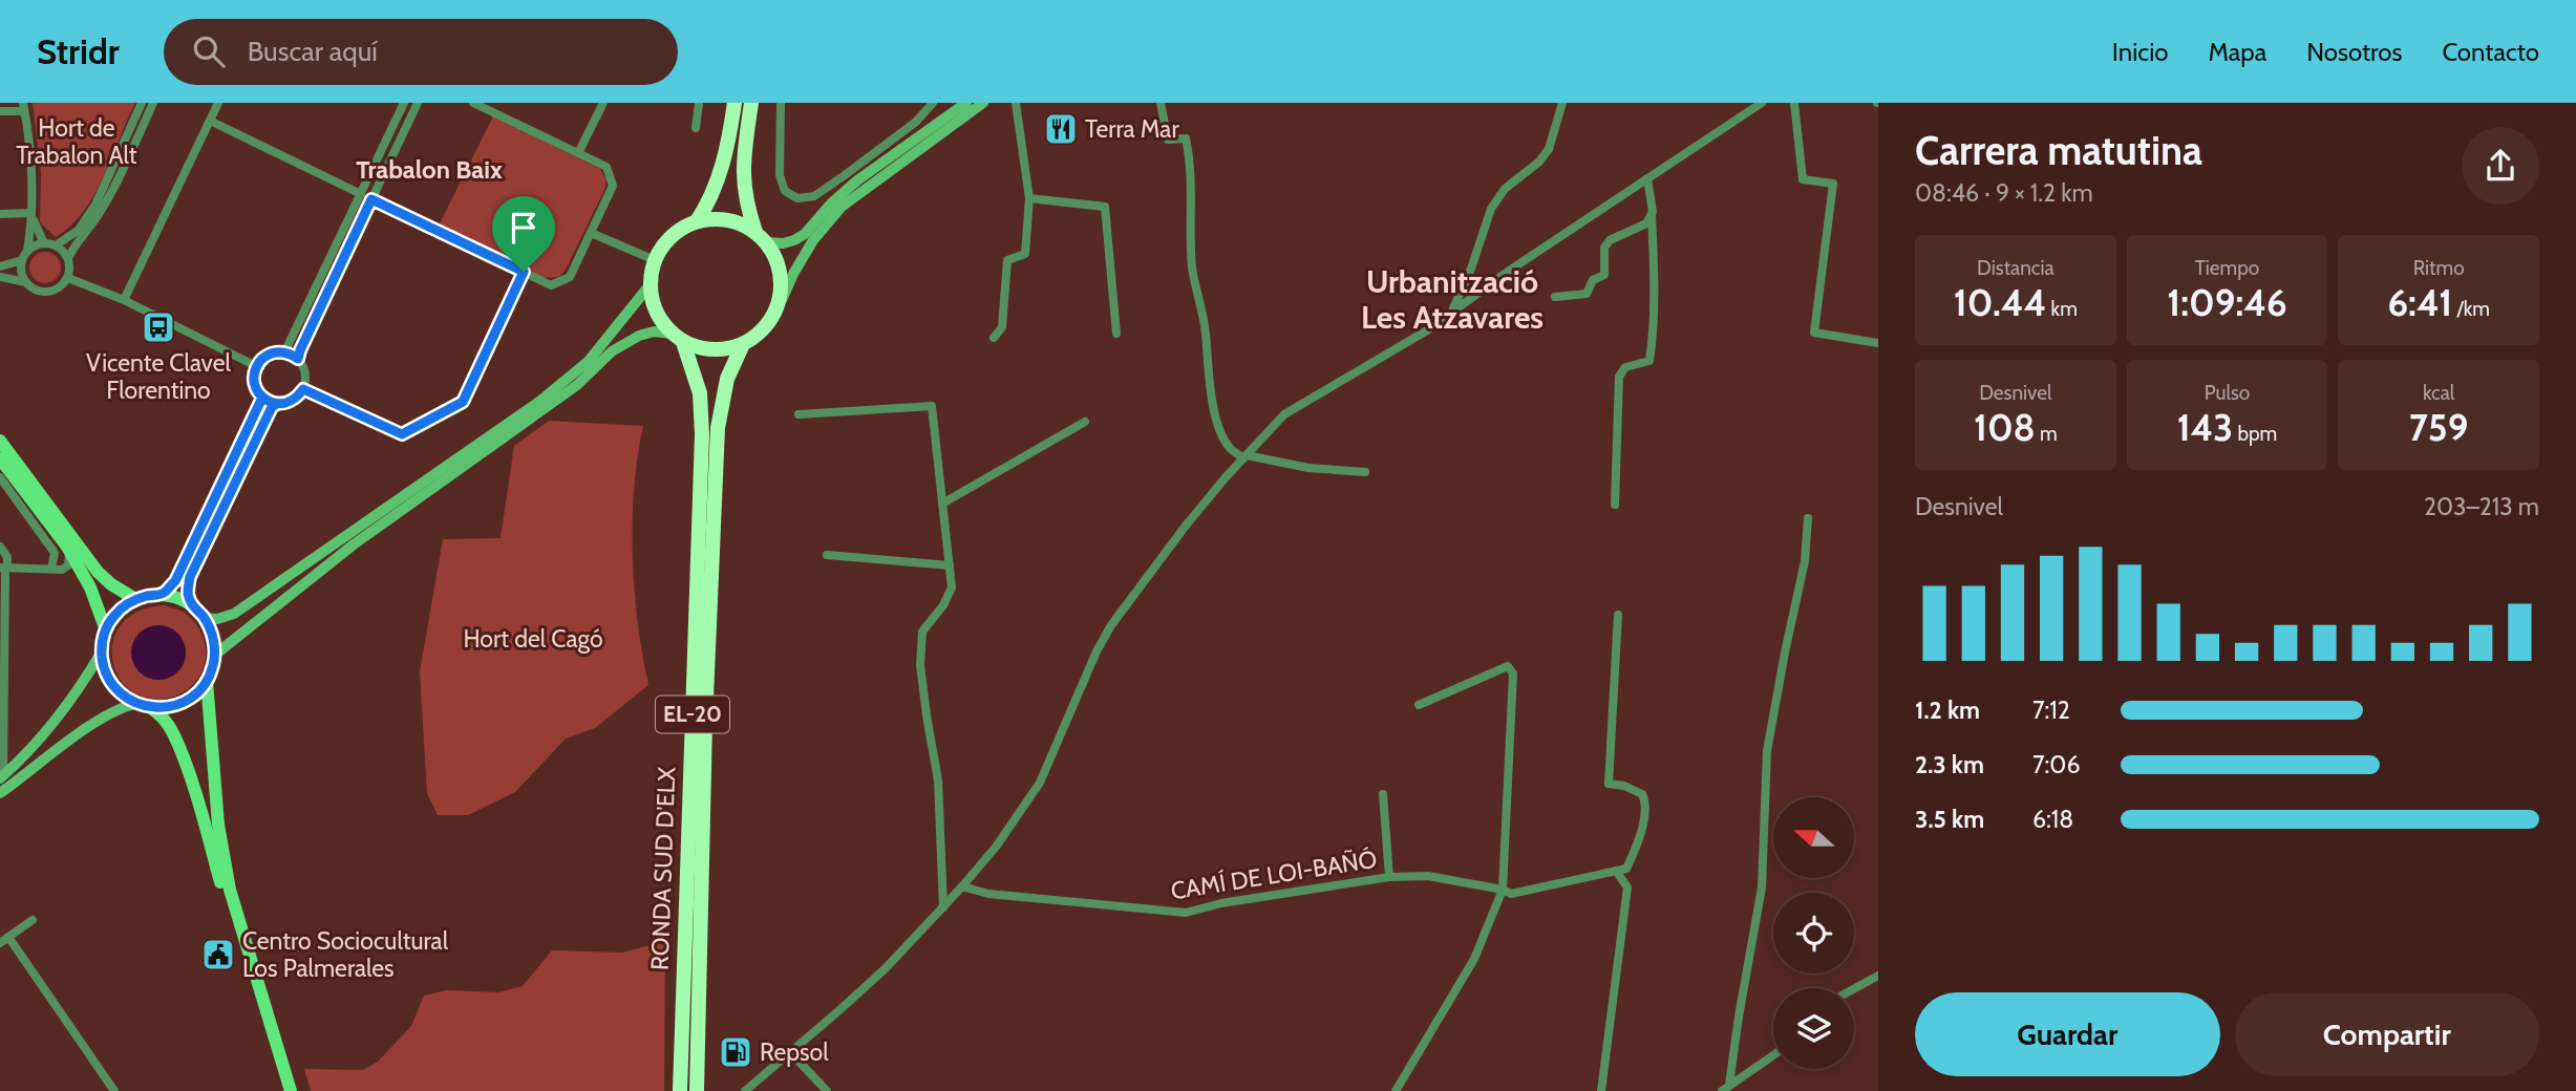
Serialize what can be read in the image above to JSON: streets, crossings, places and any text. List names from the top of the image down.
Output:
{
  "streets": {
    "highway": ["EL-20", "RONDA SUD D'ELX"],
    "street": ["CAMÍ DE LOI-BAÑÓ"]
  },
  "crossings": [
    ["EL-20", "RONDA SUD D'ELX"]
  ],
  "districts": ["Trabalon Baix", "Urbanització Les Atzavares"],
  "parks": ["Hort de Trabalon Alt", "Hort del Cagó"],
  "places": {
    "restaurant": ["Terra Mar"],
    "bus stop": ["Vicente Clavel Florentino"],
    "public building": ["Centro Sociocultural Los Palmerales"],
    "fuel station": ["Repsol"]
  },
  "north": "left",
  "page": {
    "header": "Stridr",
    "search": "Buscar aquí",
    "nav": [
      "Inicio",
      "Mapa",
      "Nosotros",
      "Contacto"
    ],
    "heading": ["Carrera matutina", "08:46 · 9 × 1.2 km"],
    "stats": [
      ["Distancia", "10.44 km"],
      ["Tiempo", "1:09:46"],
      ["Ritmo", "6:41 /km"],
      ["Desnivel", "108 m"],
      ["Pulso", "143 bpm"],
      ["kcal", "759"]
    ],
    "chart": ["Desnivel", "203–213 m"],
    "list": [
      {
        "name": "1.2 km",
        "note": "7:12"
      },
      {
        "name": "2.3 km",
        "note": "7:06"
      },
      {
        "name": "3.5 km",
        "note": "6:18"
      }
    ],
    "buttons": ["Guardar", "Compartir"]
  }
}
